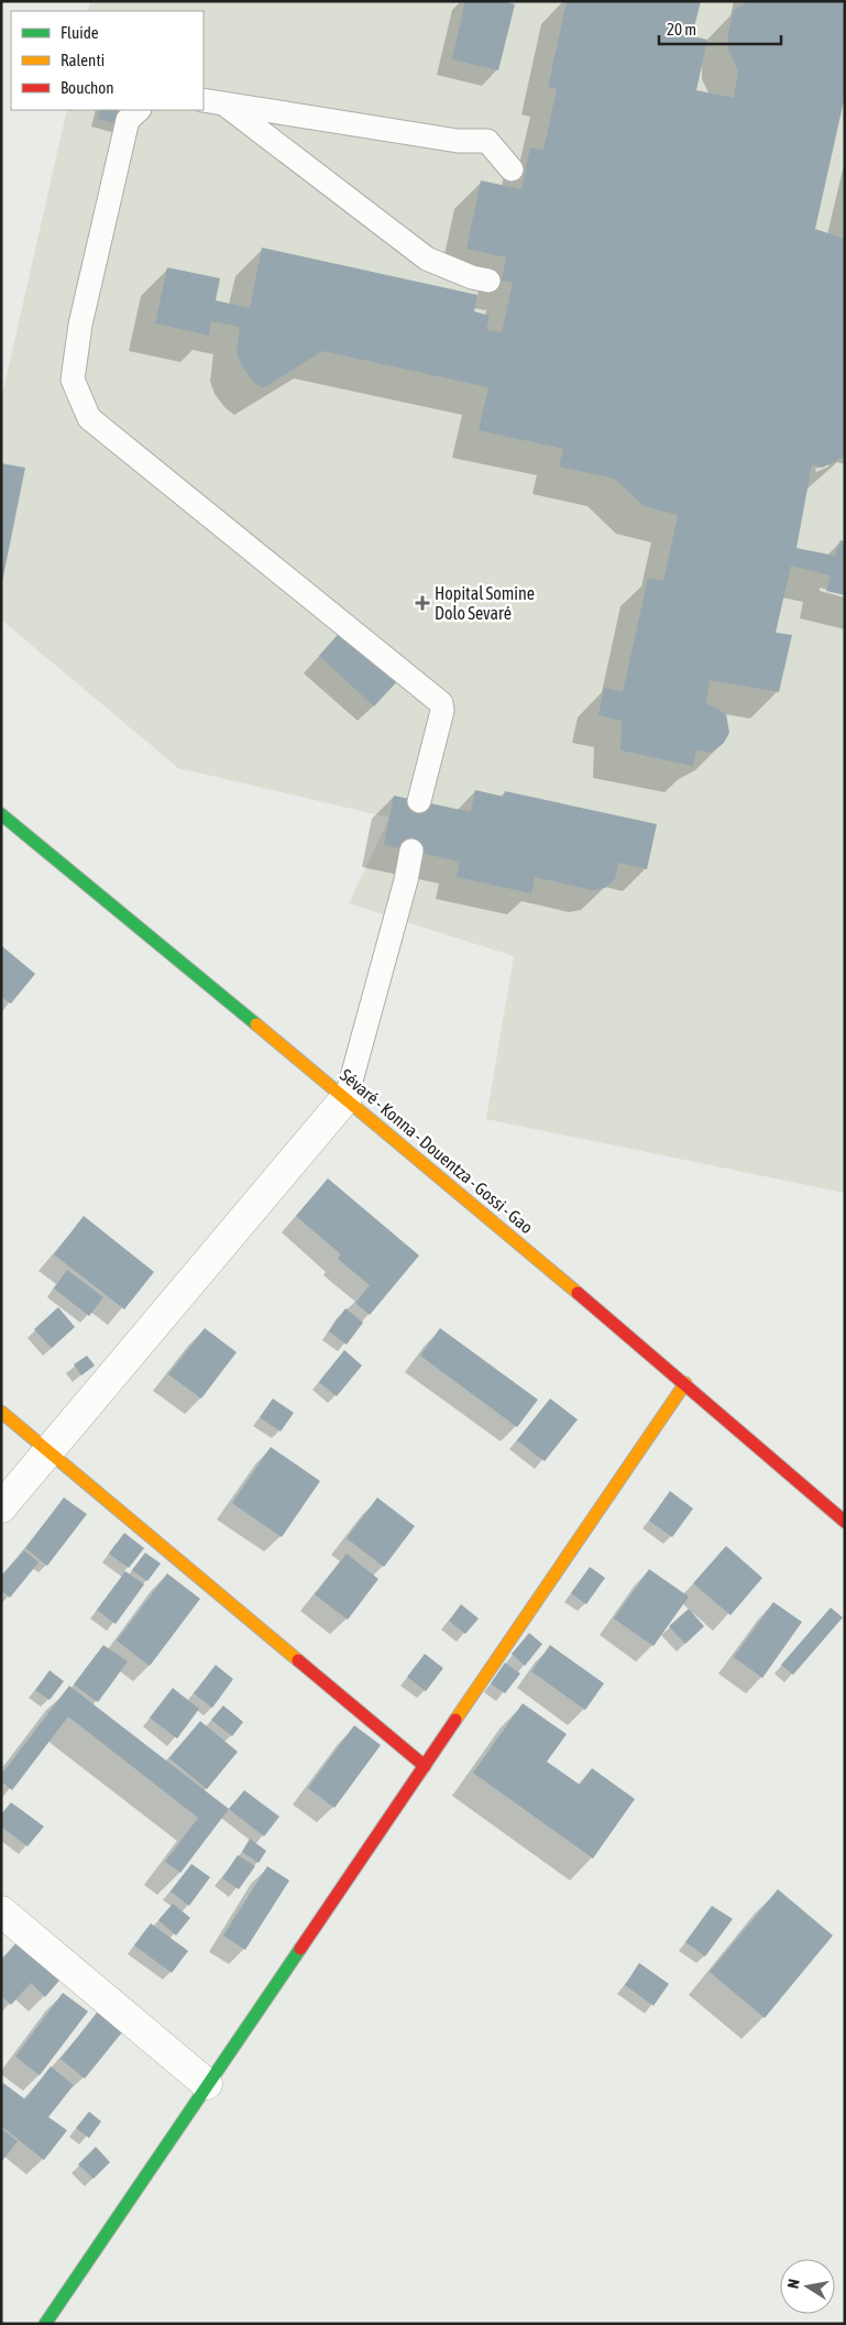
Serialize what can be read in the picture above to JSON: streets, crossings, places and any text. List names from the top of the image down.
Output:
{
  "streets": {
    "street": ["Sévaré - Konna - Douentza - Gossi - Gao"]
  },
  "places": {
    "health": ["Hopital Somine Dolo Sevaré"]
  },
  "legend": ["Fluide", "Ralenti", "Bouchon"],
  "scale_bar": "20 m",
  "north": "left"
}
